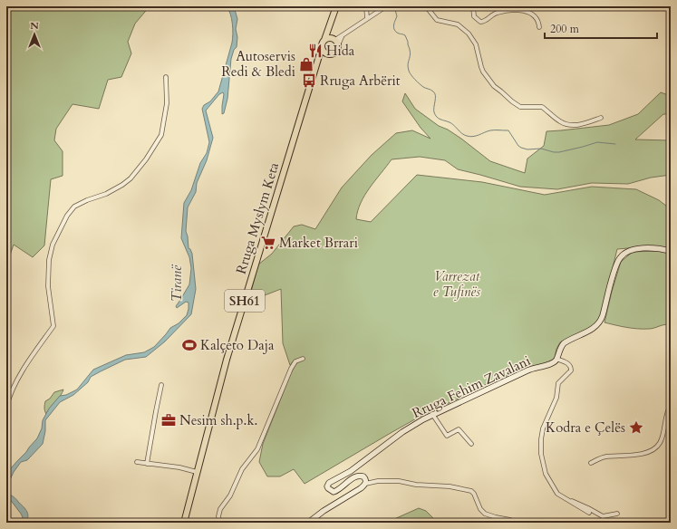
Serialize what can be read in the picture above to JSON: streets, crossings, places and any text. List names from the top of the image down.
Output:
{
  "streets": {
    "main road": ["Rruga Myslym Keta", "SH61"],
    "street": ["Rruga Fehim Zavalani"]
  },
  "crossings": [
    ["Rruga Myslym Keta", "SH61"]
  ],
  "water": ["Tiranë"],
  "parks": ["Varrezat e Tufinës"],
  "places": {
    "restaurant": ["Hida"],
    "shop": ["Autoservis Redi & Bledi"],
    "bus stop": ["Rruga Arbërit"],
    "supermarket": ["Market Brrari"],
    "sports": ["Kalçeto Daja"],
    "office": ["Nesim sh.p.k."],
    "place": ["Kodra e Çelës"]
  },
  "scale_bar": "200 m",
  "north": "top"
}
